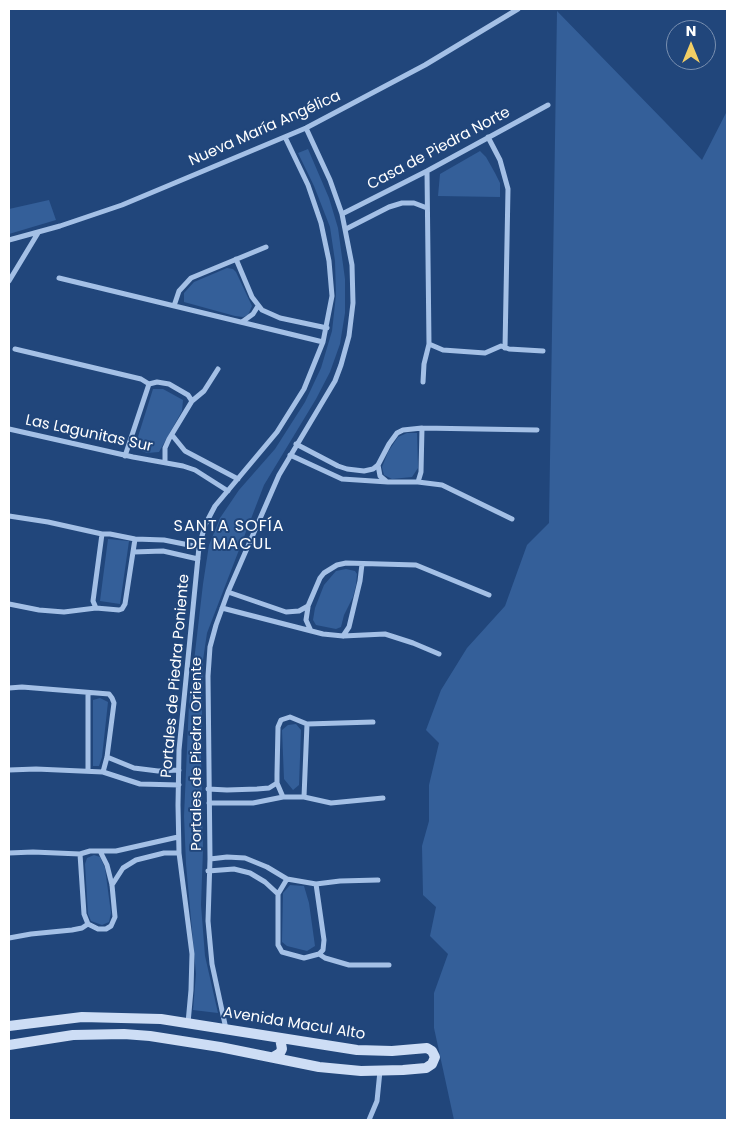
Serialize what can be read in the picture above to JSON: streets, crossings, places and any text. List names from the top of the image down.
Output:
{
  "streets": {
    "street": [
      "Nueva María Angélica",
      "Casa de Piedra Norte",
      "Las Lagunitas Sur",
      "Portales de Piedra Poniente",
      "Portales de Piedra Oriente",
      "Avenida Macul Alto"
    ]
  },
  "crossings": [
    ["Nueva María Angélica", "Portales de Piedra Poniente"],
    ["Nueva María Angélica", "Portales de Piedra Oriente"],
    ["Casa de Piedra Norte", "Portales de Piedra Oriente"],
    ["Las Lagunitas Sur", "Portales de Piedra Poniente"],
    ["Portales de Piedra Poniente", "Avenida Macul Alto"],
    ["Portales de Piedra Oriente", "Avenida Macul Alto"]
  ],
  "districts": ["SANTA SOFÍA DE MACUL"],
  "north": "top"
}
